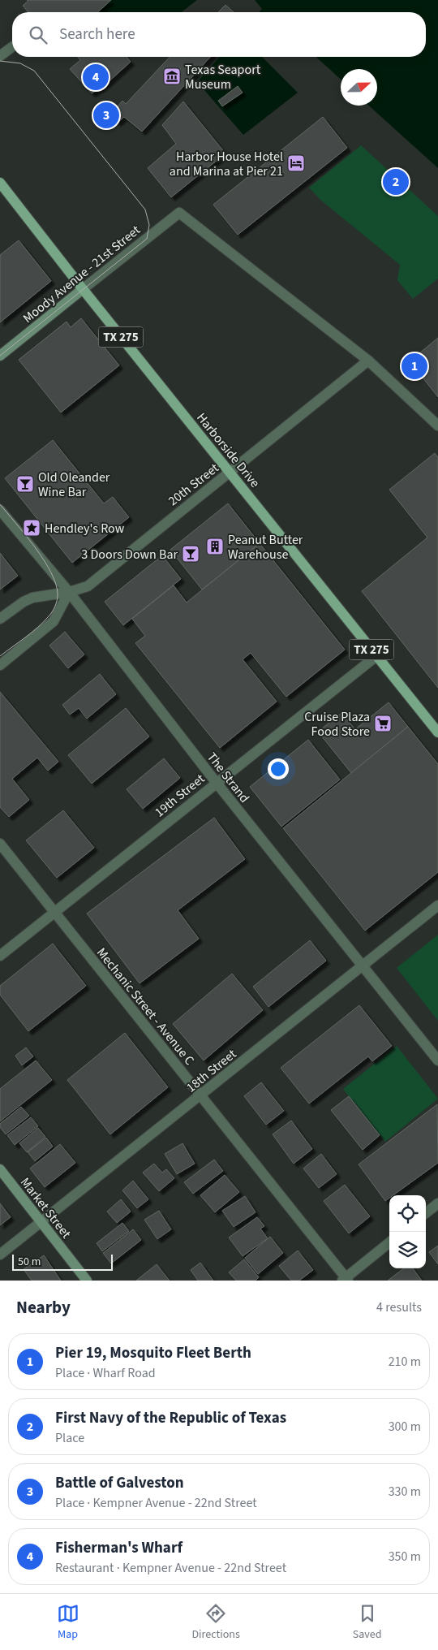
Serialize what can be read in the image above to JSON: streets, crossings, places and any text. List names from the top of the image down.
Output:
{
  "streets": {
    "main road": [
      "Moody Avenue - 21st Street",
      "TX 275",
      "Harborside Drive",
      "Market Street"
    ],
    "street": [
      "20th Street",
      "The Strand",
      "19th Street",
      "Mechanic Street - Avenue C",
      "18th Street"
    ]
  },
  "crossings": [
    ["Moody Avenue - 21st Street", "Harborside Drive"],
    ["Moody Avenue - 21st Street", "20th Street"],
    ["Harborside Drive", "20th Street"],
    ["Harborside Drive", "19th Street"],
    ["20th Street", "The Strand"],
    ["The Strand", "19th Street"],
    ["The Strand", "18th Street"],
    ["19th Street", "Mechanic Street - Avenue C"],
    ["Mechanic Street - Avenue C", "18th Street"],
    ["18th Street", "Market Street"]
  ],
  "places": {
    "museum": ["Texas Seaport Museum"],
    "hotel": ["Harbor House Hotel and Marina at Pier 21"],
    "bar": ["Old Oleander Wine Bar", "3 Doors Down Bar"],
    "place": ["Hendley's Row"],
    "building": ["Peanut Butter Warehouse"],
    "supermarket": ["Cruise Plaza Food Store"]
  },
  "scale_bar": "50 m",
  "north": "right",
  "page": {
    "search": "Search here",
    "pins": [
      "4",
      "3",
      "2",
      "1"
    ],
    "scale": "50 m",
    "heading": ["Nearby", "4 results"],
    "list": [
      {
        "mark": "1",
        "name": "Pier 19, Mosquito Fleet Berth",
        "note": "Place · Wharf Road",
        "value": "210 m"
      },
      {
        "mark": "2",
        "name": "First Navy of the Republic of Texas",
        "note": "Place",
        "value": "300 m"
      },
      {
        "mark": "3",
        "name": "Battle of Galveston",
        "note": "Place · Kempner Avenue - 22nd Street",
        "value": "330 m"
      },
      {
        "mark": "4",
        "name": "Fisherman's Wharf",
        "note": "Restaurant · Kempner Avenue - 22nd Street",
        "value": "350 m"
      }
    ],
    "nav": ["Map", "Directions", "Saved"]
  }
}
